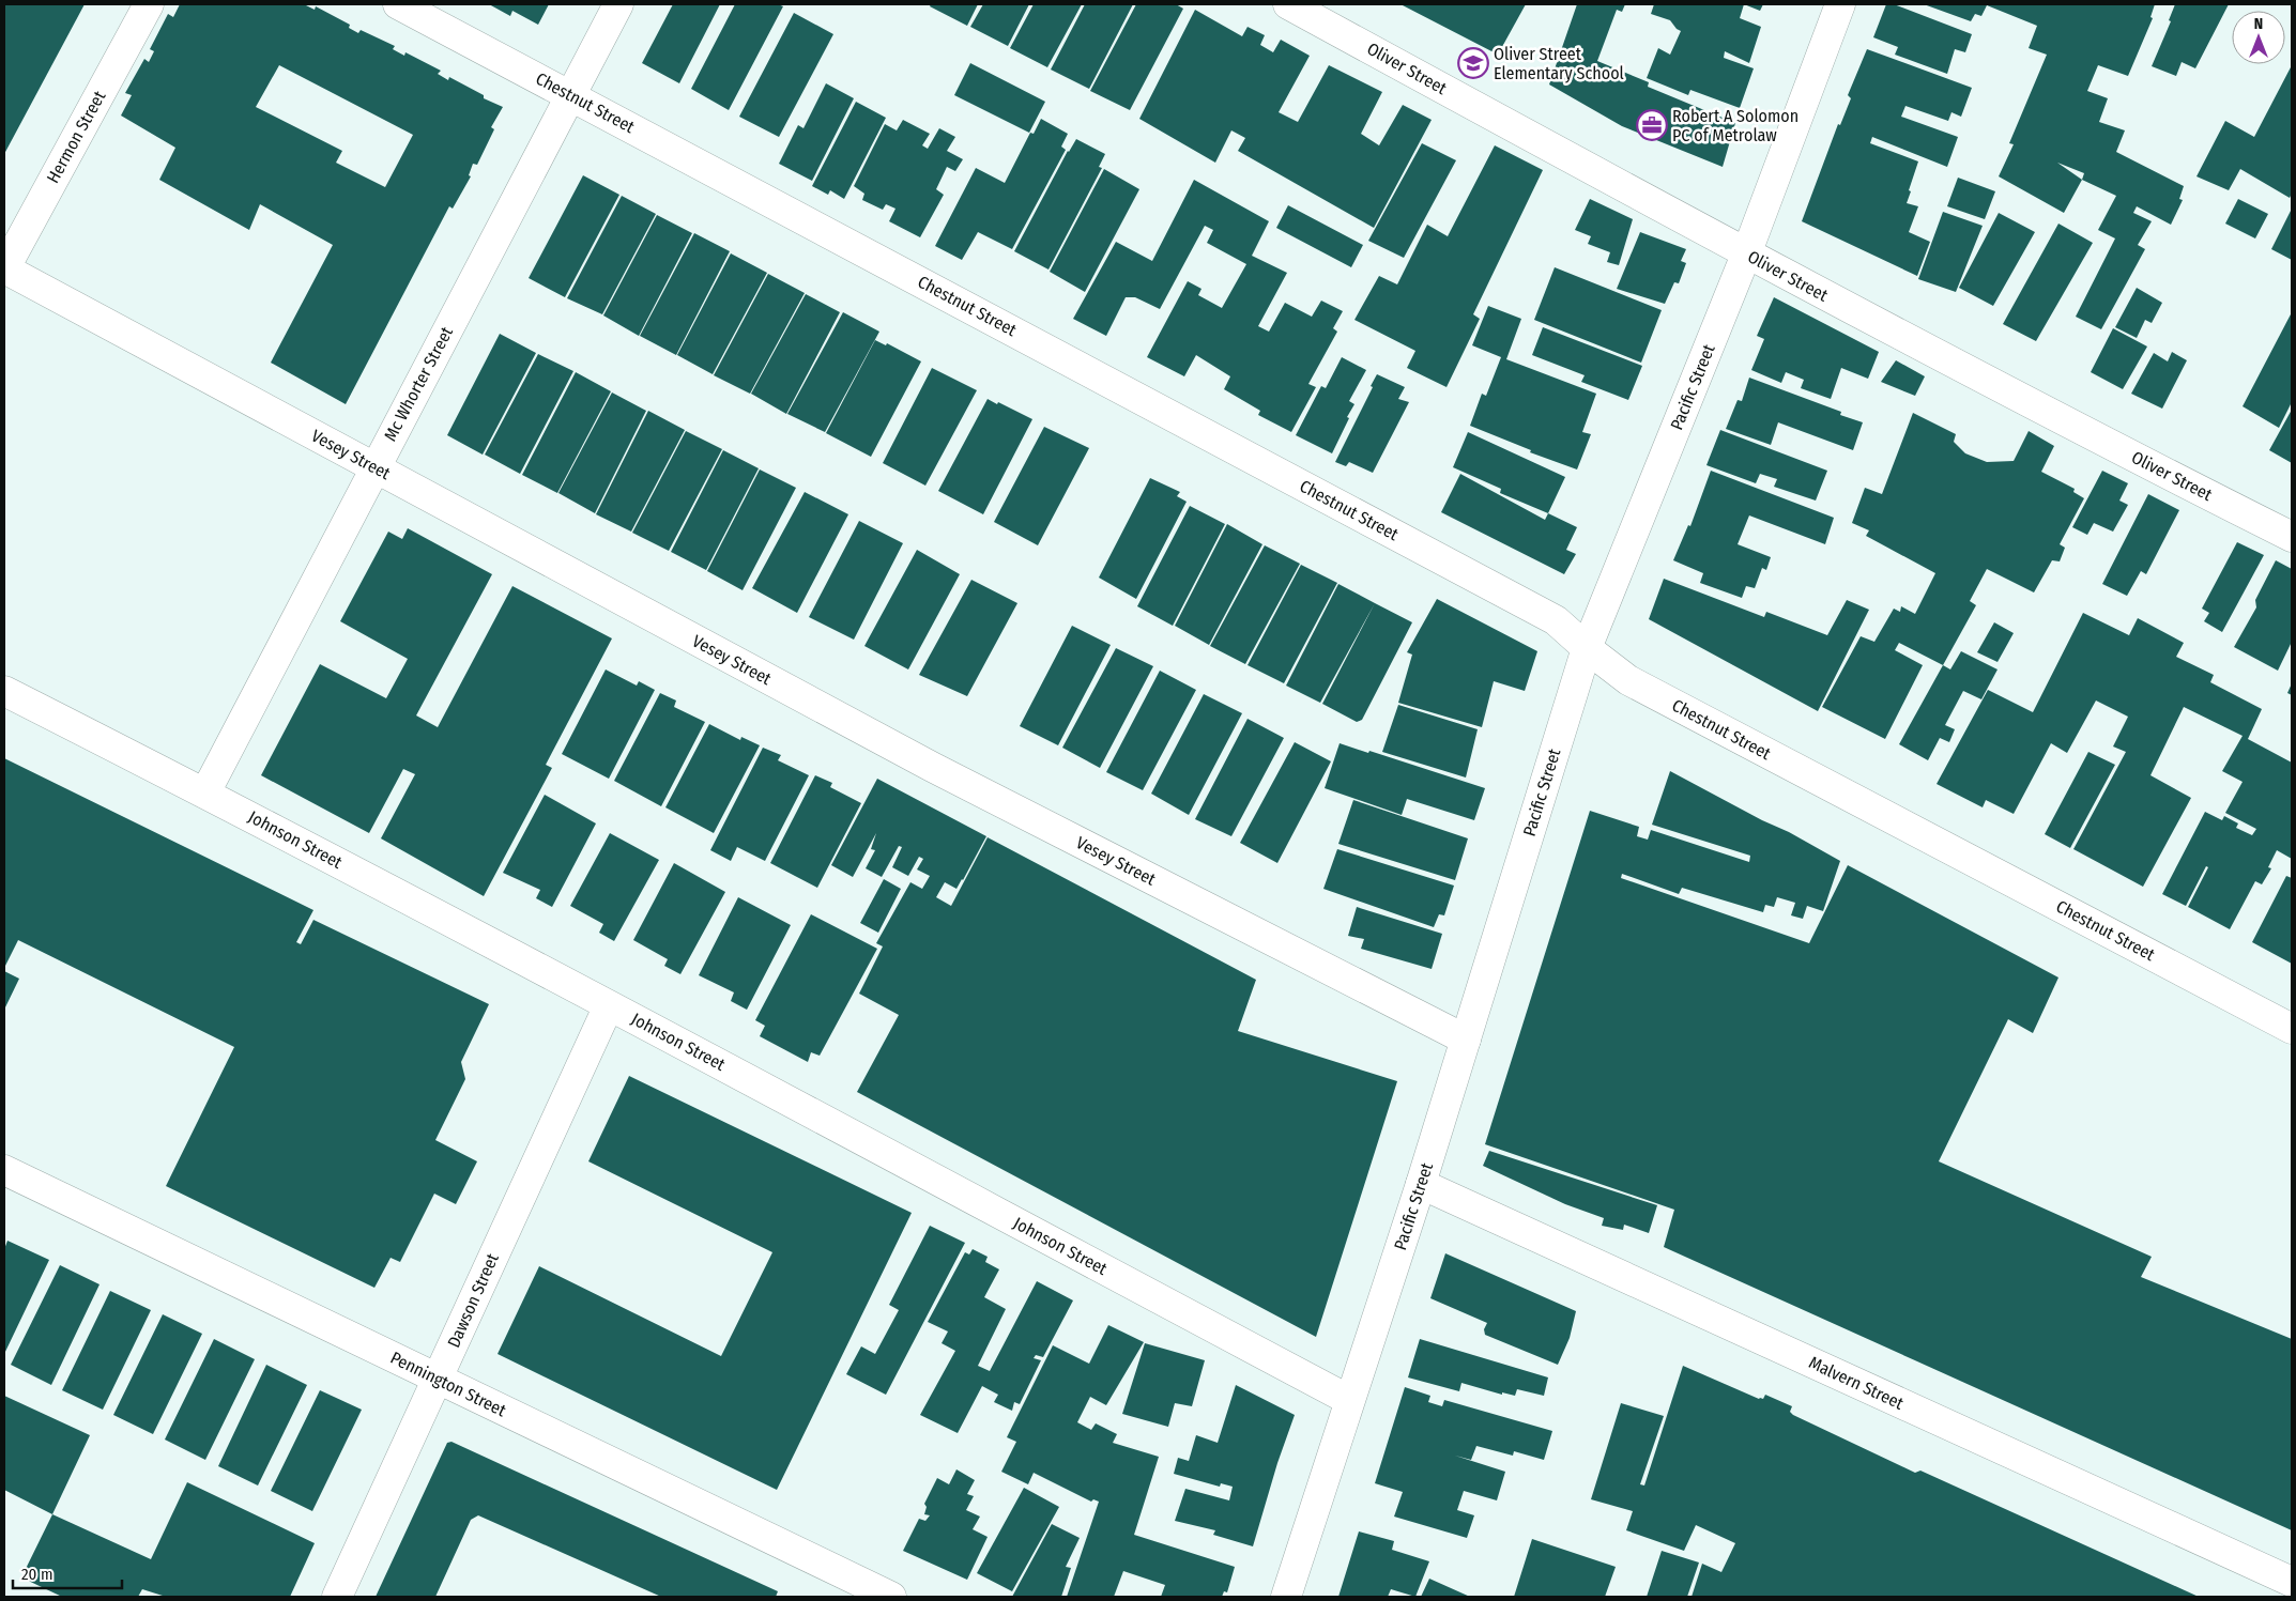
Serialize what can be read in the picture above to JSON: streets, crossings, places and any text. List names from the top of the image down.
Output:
{
  "streets": {
    "street": [
      "Oliver Street",
      "Chestnut Street",
      "Hermon Street",
      "Mc Whorter Street",
      "Pacific Street",
      "Vesey Street",
      "Johnson Street",
      "Dawson Street",
      "Malvern Street",
      "Pennington Street"
    ]
  },
  "crossings": [
    ["Oliver Street", "Pacific Street"],
    ["Chestnut Street", "Mc Whorter Street"],
    ["Chestnut Street", "Pacific Street"],
    ["Hermon Street", "Vesey Street"],
    ["Mc Whorter Street", "Vesey Street"],
    ["Mc Whorter Street", "Johnson Street"],
    ["Pacific Street", "Vesey Street"],
    ["Pacific Street", "Johnson Street"],
    ["Pacific Street", "Malvern Street"],
    ["Johnson Street", "Dawson Street"],
    ["Dawson Street", "Pennington Street"]
  ],
  "places": {
    "school or university": ["Oliver Street Elementary School"],
    "office": ["Robert A Solomon PC of Metrolaw"]
  },
  "scale_bar": "20 m",
  "north": "top"
}
